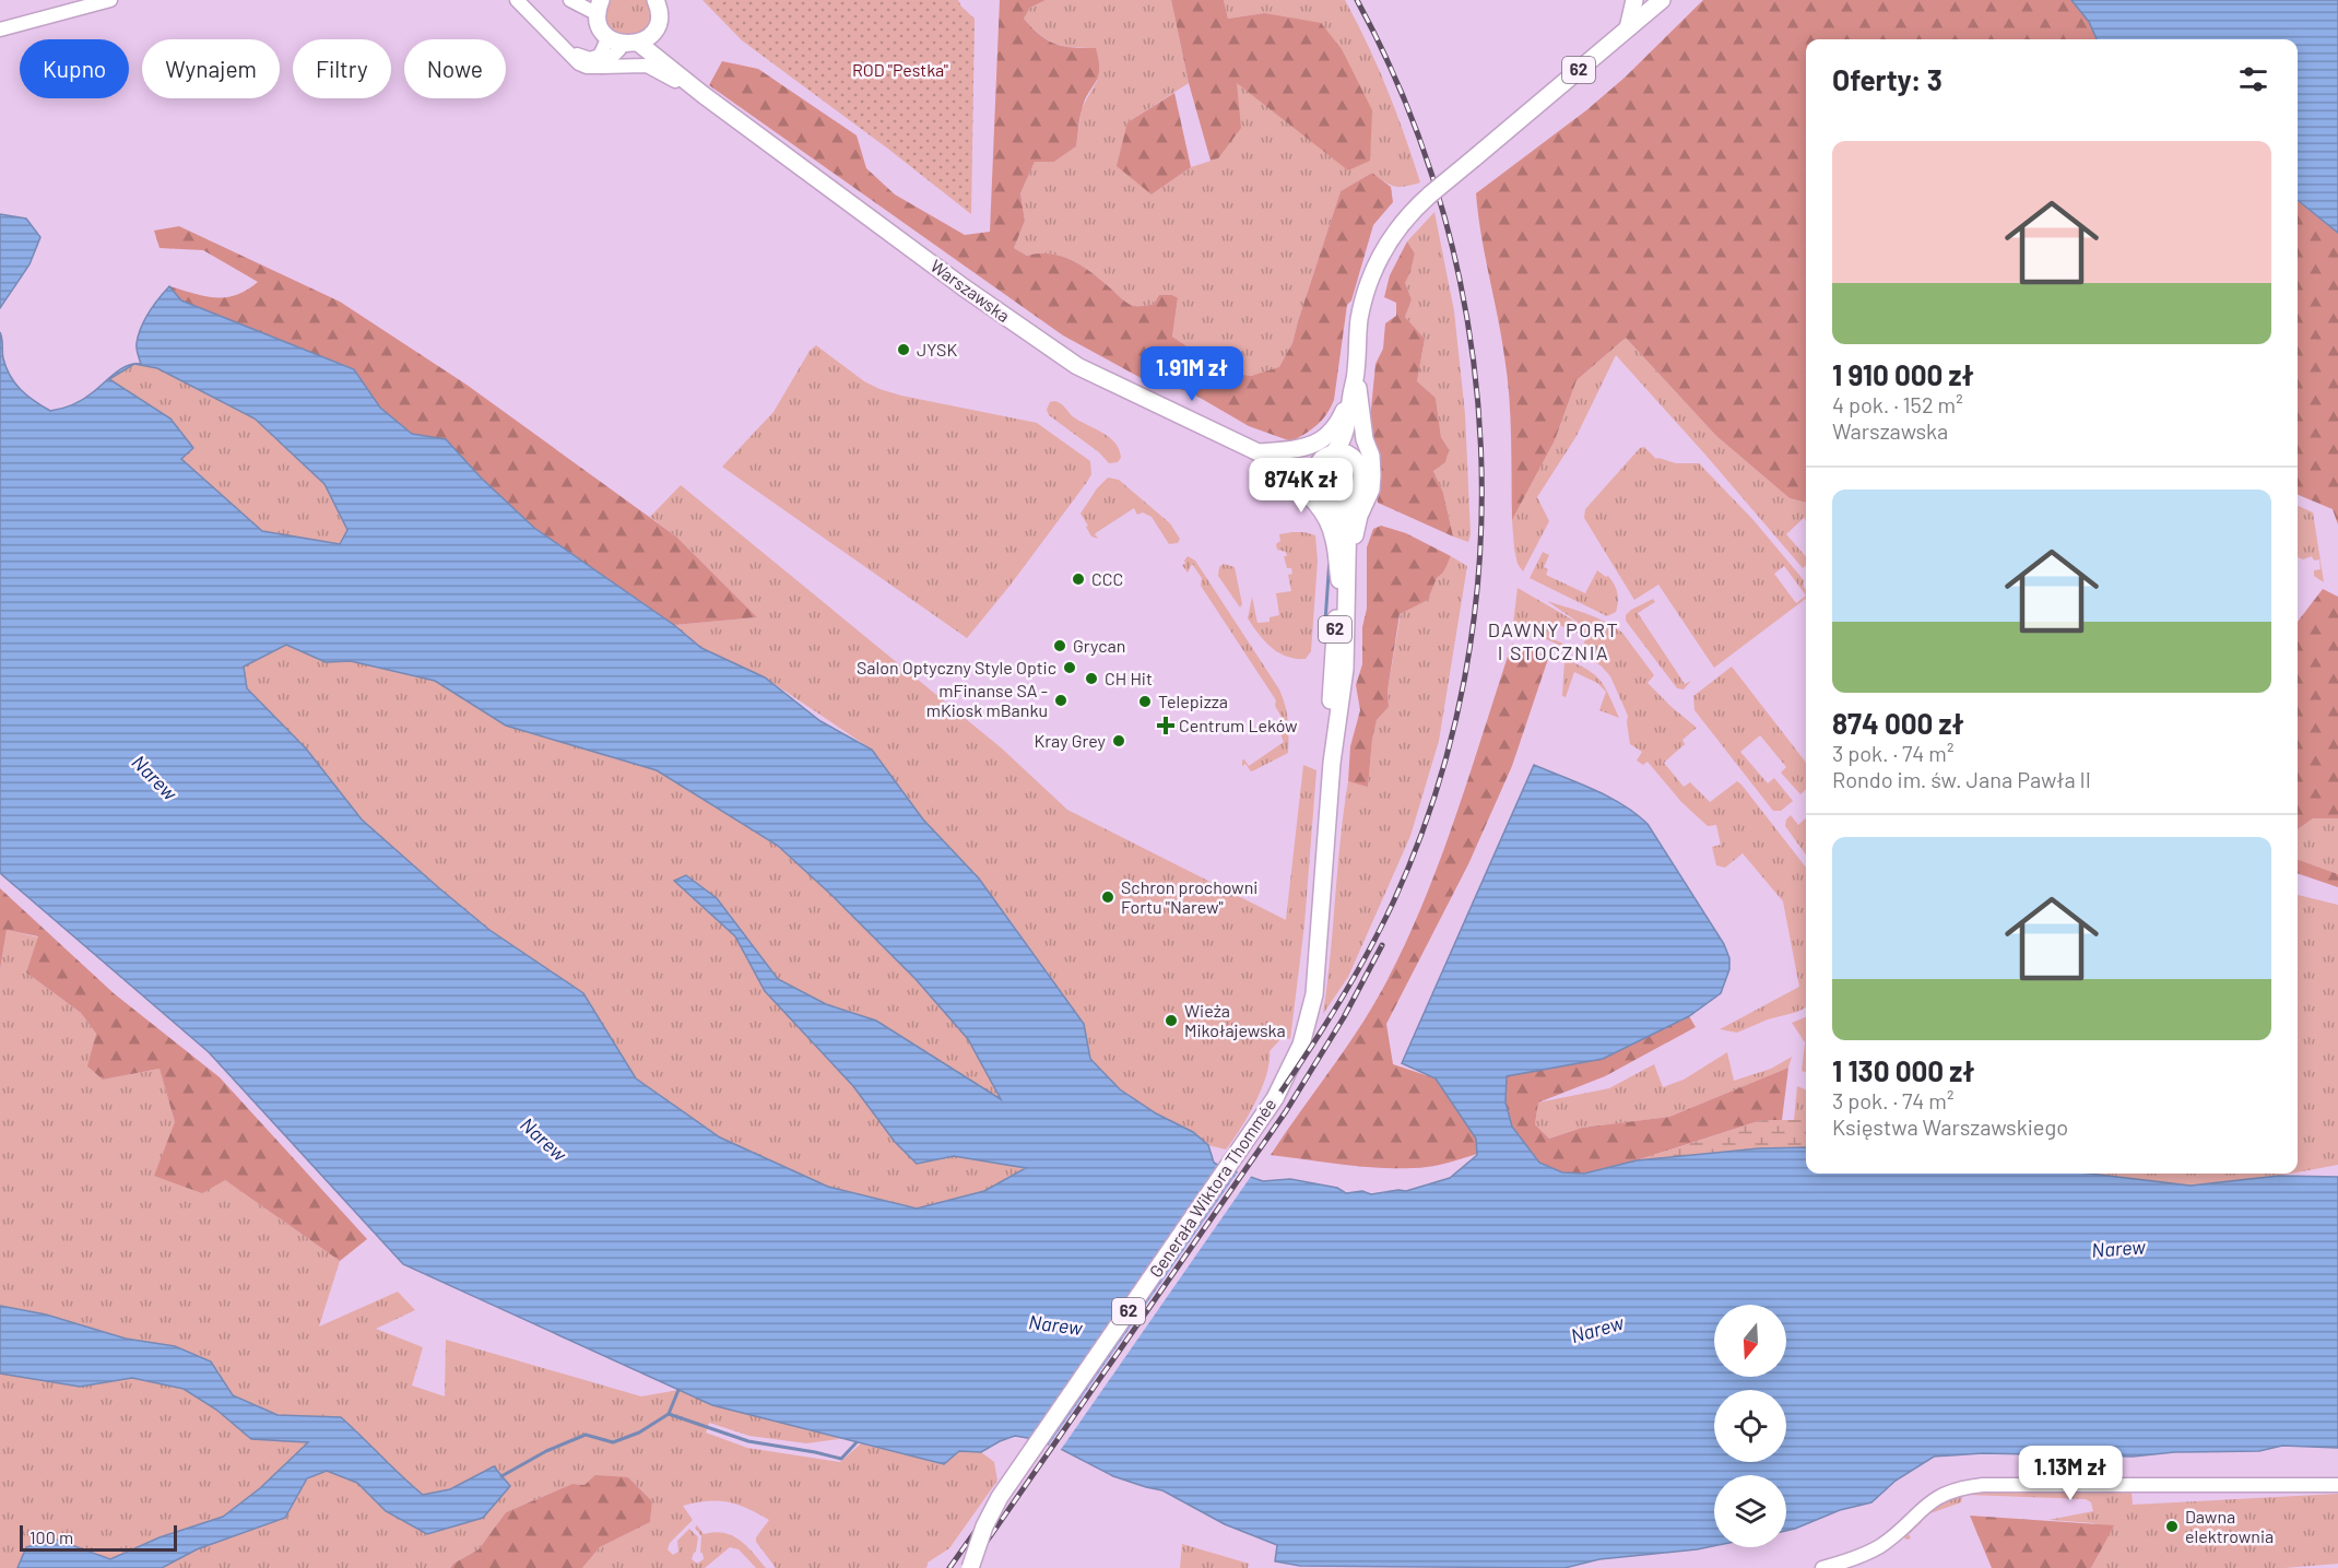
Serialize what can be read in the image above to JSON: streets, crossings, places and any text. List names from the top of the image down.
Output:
{
  "streets": {
    "main road": ["62", "Warszawska", "Generała Wiktora Thommée"]
  },
  "crossings": [
    ["62", "Warszawska"],
    ["62", "Generała Wiktora Thommée"],
    ["Warszawska", "Generała Wiktora Thommée"]
  ],
  "districts": ["DAWNY PORT I STOCZNIA"],
  "water": ["Narew"],
  "parks": ["ROD \"Pestka\""],
  "places": {
    "other": [
      "JYSK",
      "CCC",
      "Grycan",
      "Salon Optyczny Style Optic",
      "CH Hit",
      "mFinanse SA - mKiosk mBanku",
      "Telepizza",
      "Kray Grey",
      "Schron prochowni Fortu \"Narew\"",
      "Wieża Mikołajewska",
      "Dawna elektrownia"
    ],
    "health": ["Centrum Leków"]
  },
  "scale_bar": "100 m",
  "north": "bottom",
  "page": {
    "chip": [
      "Kupno",
      "Wynajem",
      "Filtry",
      "Nowe"
    ],
    "heading": "Oferty: 3",
    "list": [
      {
        "name": "1 910 000 zł",
        "note": "4 pok. · 152 m² · Warszawska"
      },
      {
        "name": "874 000 zł",
        "note": "3 pok. · 74 m² · Rondo im. św. Jana Pawła II"
      },
      {
        "name": "1 130 000 zł",
        "note": "3 pok. · 74 m² · Księstwa Warszawskiego"
      }
    ],
    "price": ["1.91M zł", "874K zł", "1.13M zł"],
    "scale": "100 m"
  }
}
